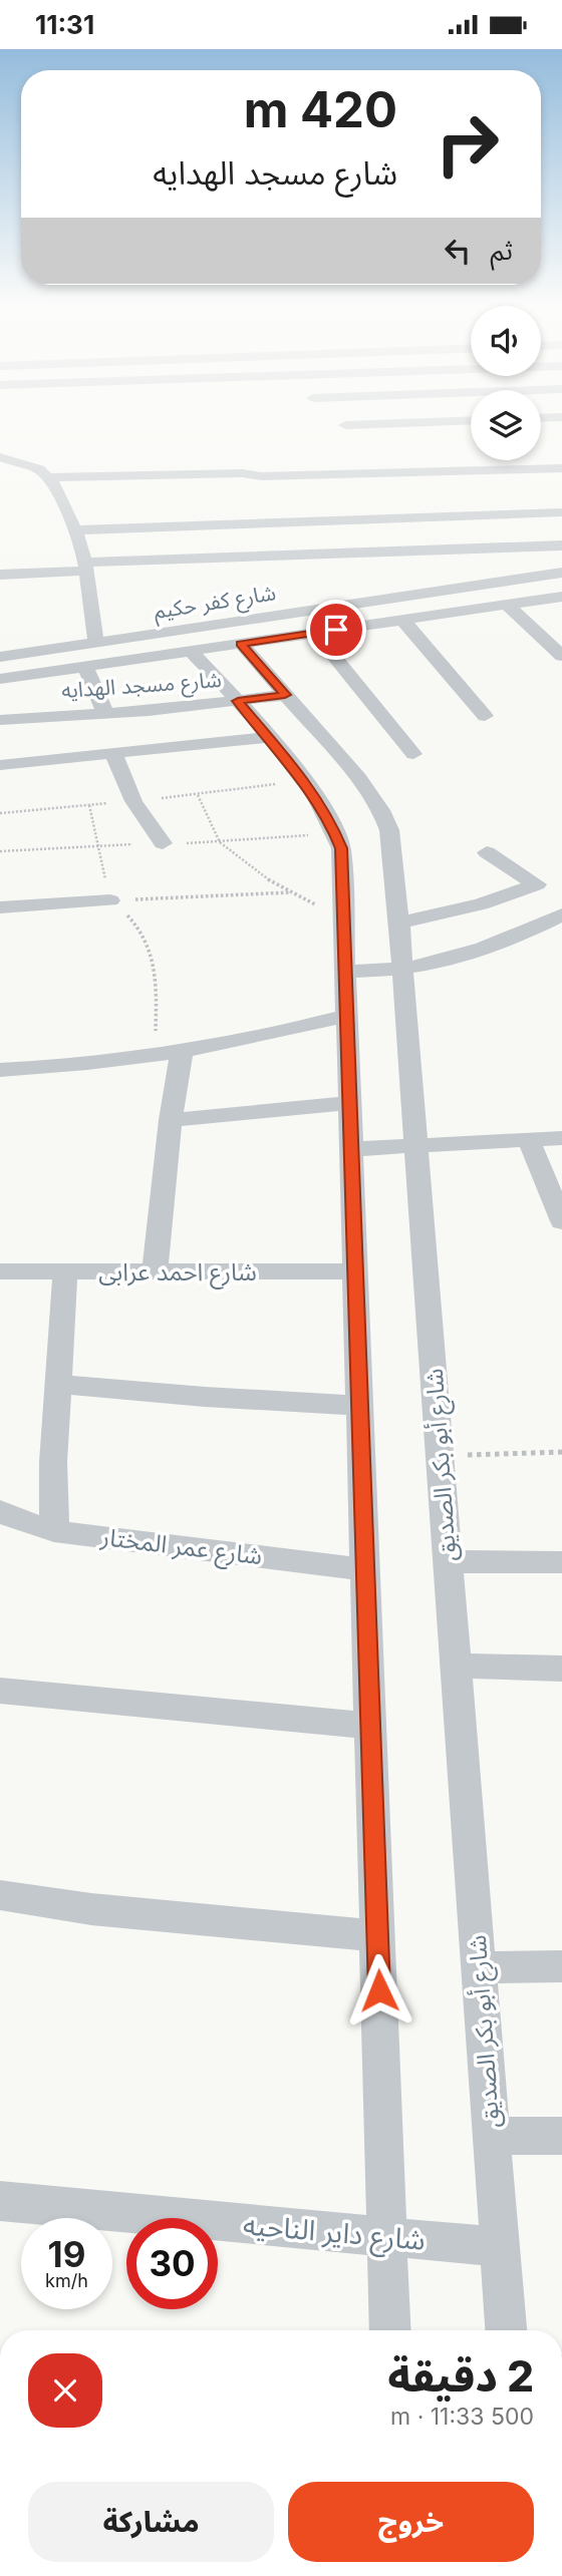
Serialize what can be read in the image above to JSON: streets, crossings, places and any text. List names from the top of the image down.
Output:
{
  "streets": {
    "street": [
      "شارع كفر حكيم",
      "شارع مسجد الهدايه",
      "شارع احمد عرابى",
      "شارع أبو بكر الصديق",
      "شارع عمر المختار",
      "شارع داير الناحيه"
    ]
  },
  "crossings": [
    ["شارع كفر حكيم", "شارع أبو بكر الصديق"],
    ["شارع مسجد الهدايه", "شارع أبو بكر الصديق"],
    ["شارع أبو بكر الصديق", "شارع داير الناحيه"]
  ],
  "page": {
    "status": "11:31",
    "turn": ["420 m", "شارع مسجد الهدايه"],
    "then": "ثم",
    "speed": "19 km/h",
    "limit": "30",
    "heading": ["2 دقيقة", "500 m · 11:33"],
    "buttons": ["خروج", "مشاركة"]
  }
}
